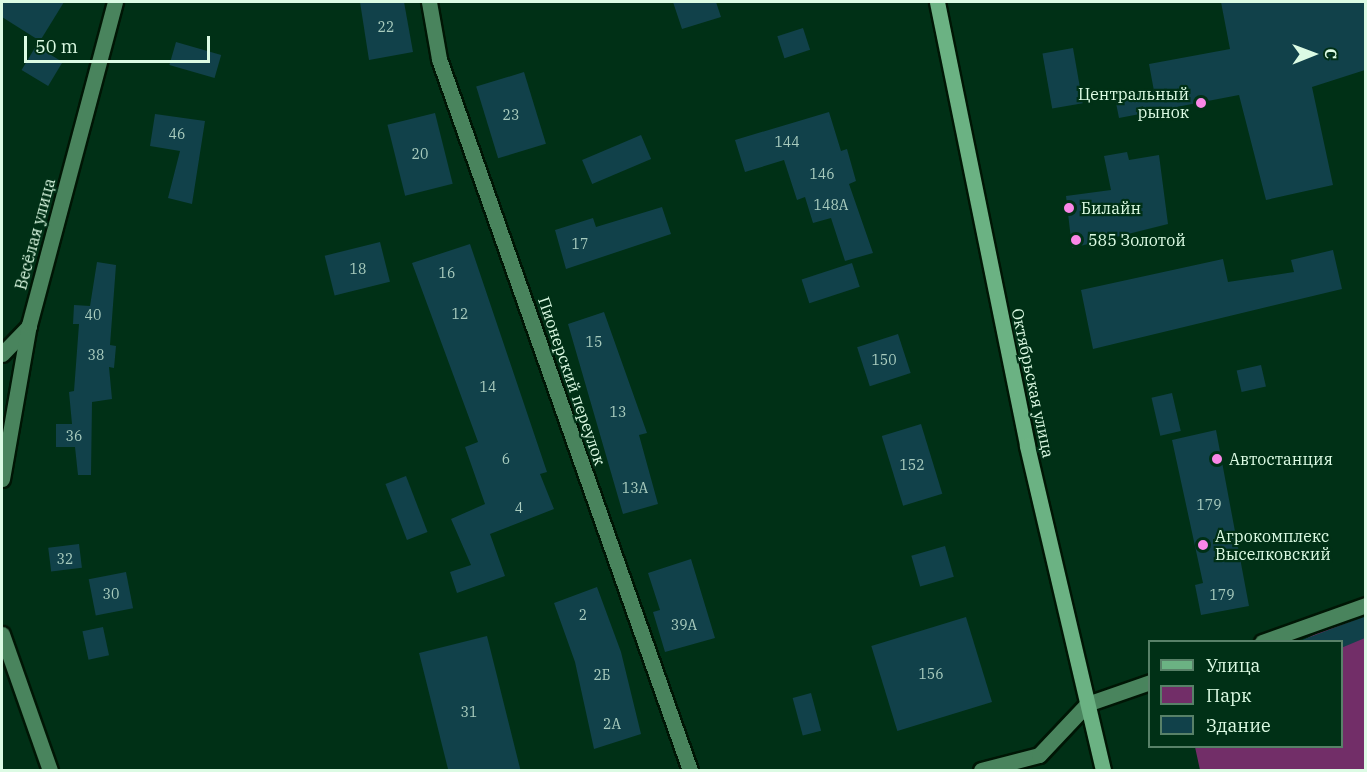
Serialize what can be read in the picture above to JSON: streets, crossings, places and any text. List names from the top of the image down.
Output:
{
  "streets": {
    "main road": ["Октябрьская улица"],
    "street": ["Весёлая улица", "Пионерский переулок"]
  },
  "places": [
    "Центральный рынок",
    "Билайн",
    "585 Золотой",
    "Автостанция",
    "Агрокомплекс Выселковский"
  ],
  "house_numbers": [
    "22",
    "23",
    "46",
    "144",
    "20",
    "146",
    "148А",
    "17",
    "18",
    "16",
    "12",
    "40",
    "15",
    "38",
    "150",
    "14",
    "13",
    "36",
    "6",
    "152",
    "13А",
    "179",
    "4",
    "32",
    "30",
    "179",
    "2",
    "39А",
    "156",
    "2Б",
    "31",
    "2А"
  ],
  "legend": ["Улица", "Парк", "Здание"],
  "scale_bar": "50 m",
  "north": "right"
}
